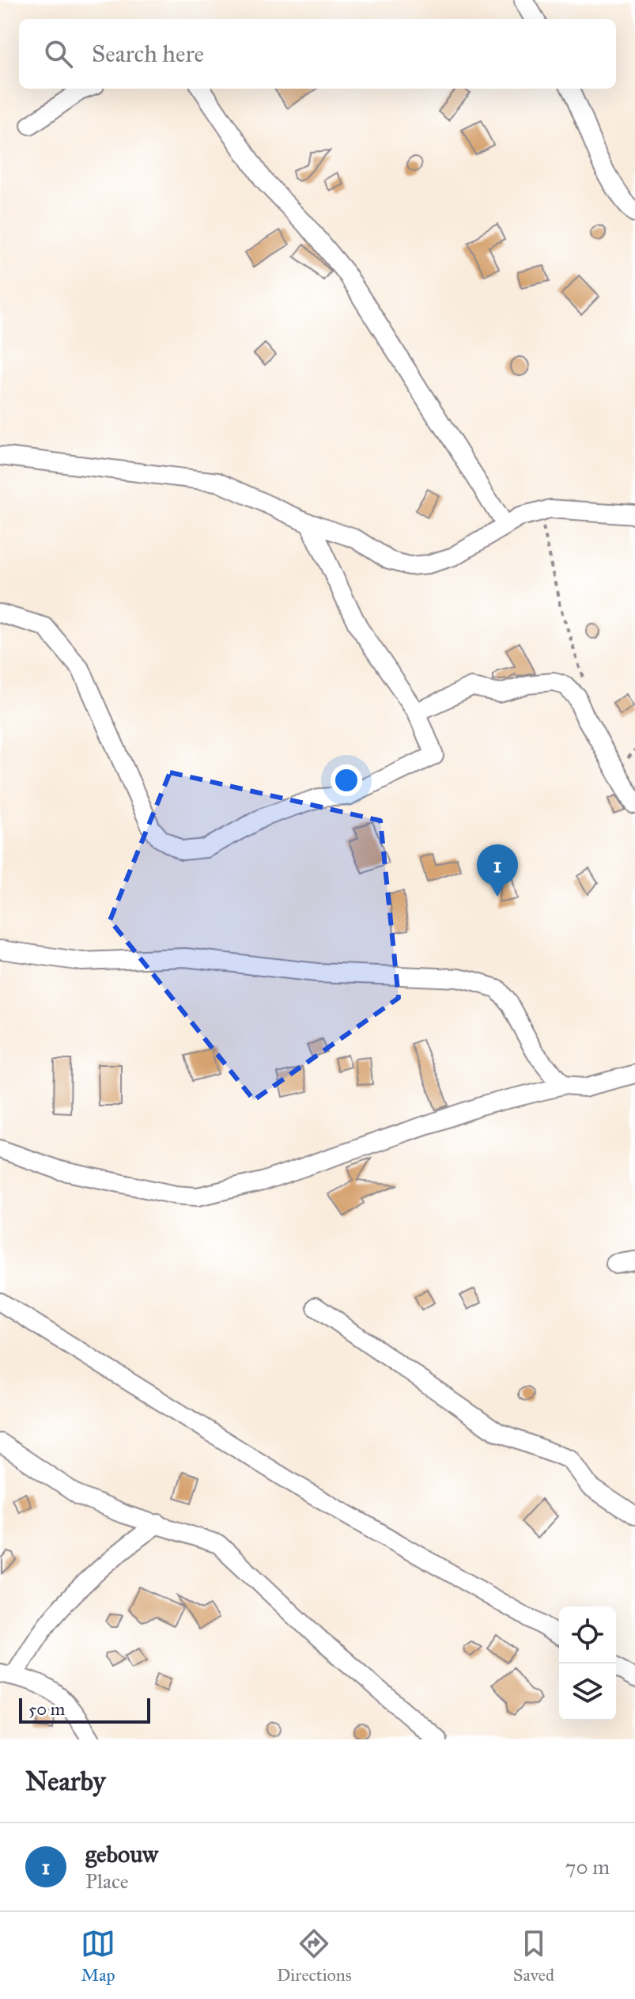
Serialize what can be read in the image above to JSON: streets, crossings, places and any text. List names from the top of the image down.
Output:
{
  "scale_bar": "50 m",
  "page": {
    "search": "Search here",
    "pins": "1",
    "scale": "50 m",
    "heading": "Nearby",
    "list": [
      {
        "mark": "1",
        "name": "gebouw",
        "note": "Place",
        "value": "70 m"
      }
    ],
    "nav": ["Map", "Directions", "Saved"]
  }
}
